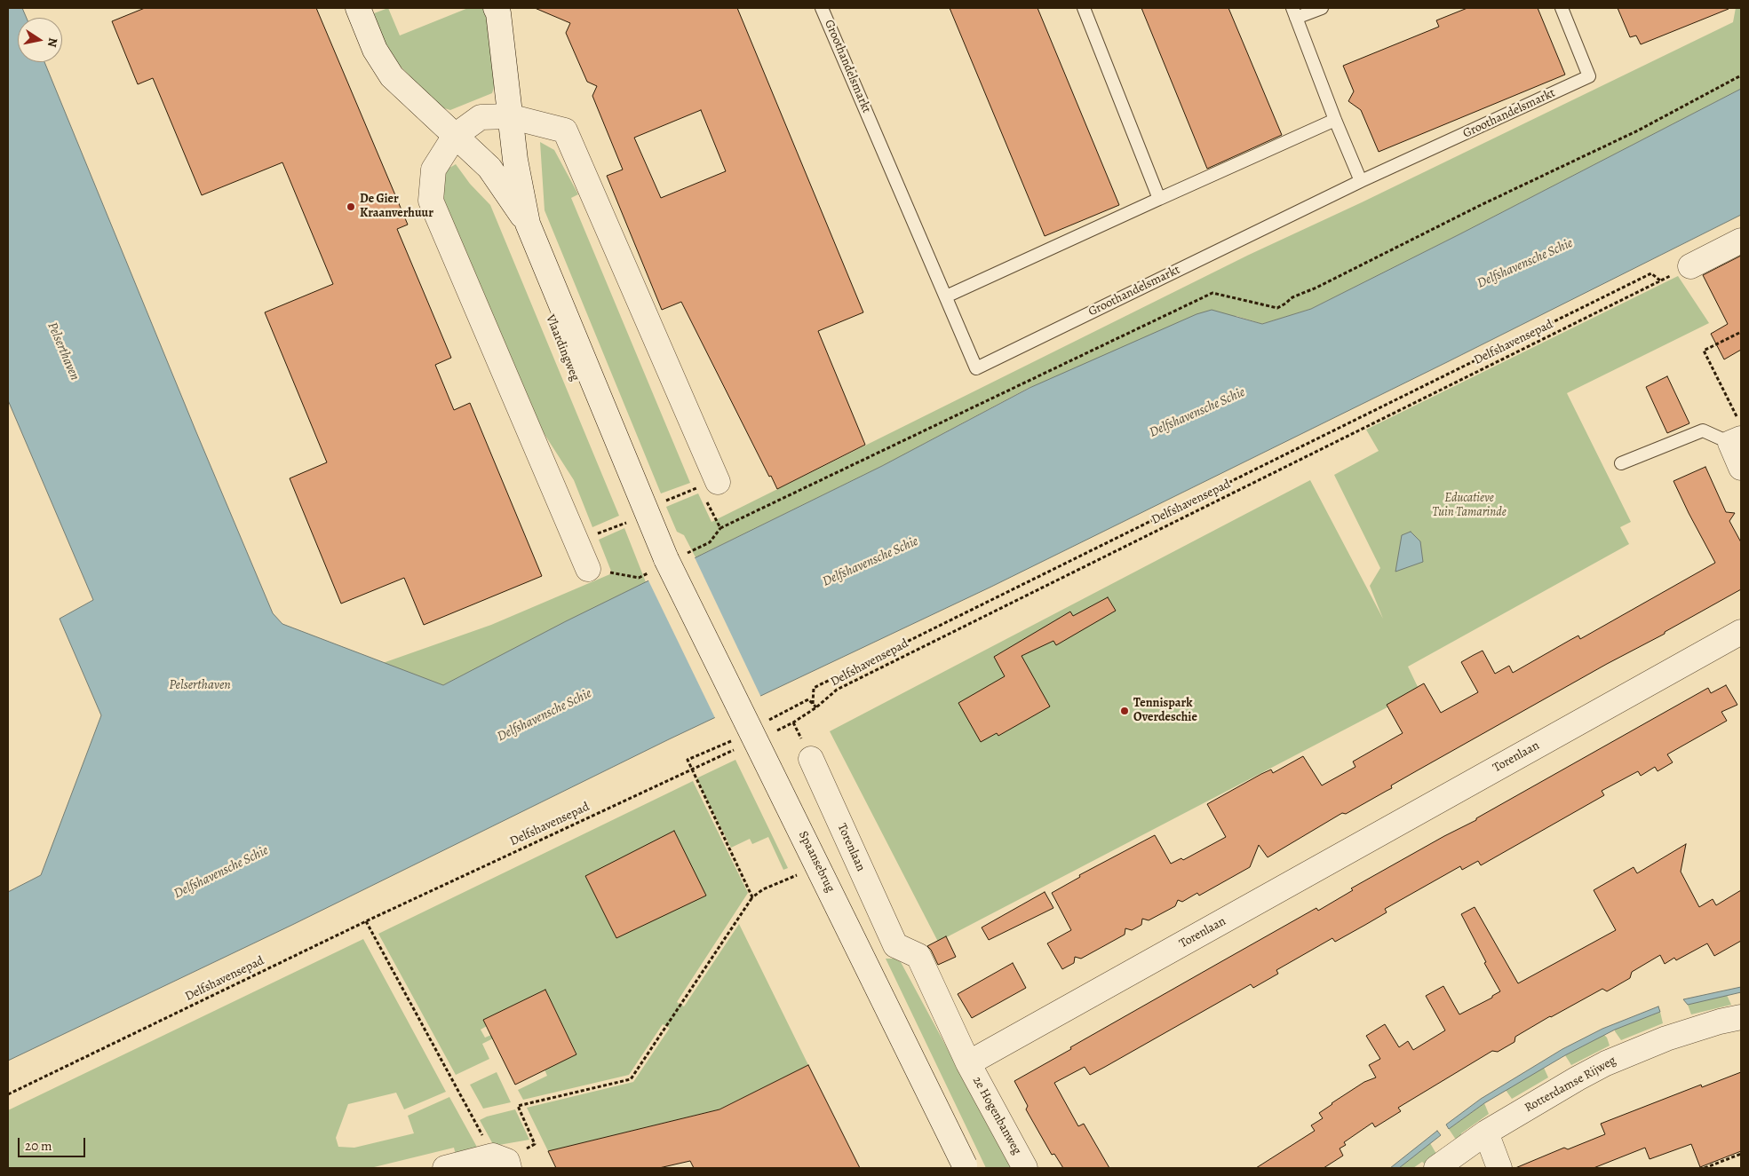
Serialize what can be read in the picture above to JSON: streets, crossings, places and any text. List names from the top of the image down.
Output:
{
  "streets": {
    "street": [
      "Vlaardingweg",
      "Torenlaan",
      "Spaansebrug",
      "Rotterdamse Rijweg",
      "2e Hogenbanweg"
    ],
    "lane": ["Groothandelsmarkt"],
    "path": ["Delfshavensepad"]
  },
  "crossings": [
    ["Vlaardingweg", "Spaansebrug"],
    ["Torenlaan", "2e Hogenbanweg"]
  ],
  "water": ["Delfshavensche Schie", "Pelserthaven"],
  "parks": ["Educatieve Tuin Tamarinde"],
  "places": ["De Gier Kraanverhuur", "Tennispark Overdeschie"],
  "scale_bar": "20 m",
  "north": "right"
}
